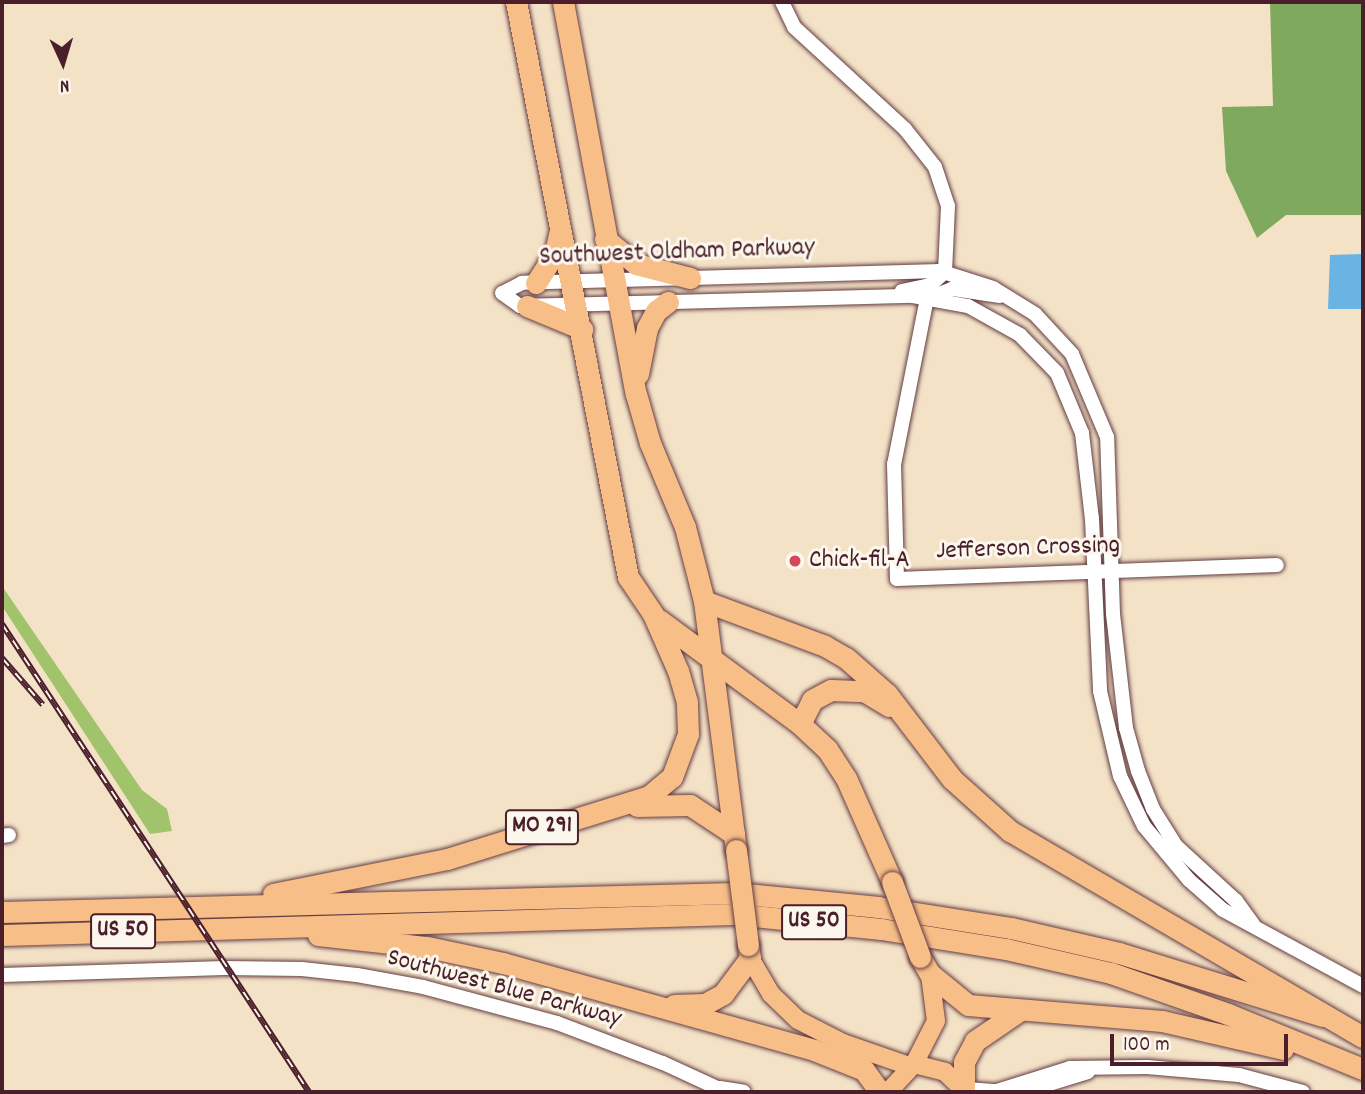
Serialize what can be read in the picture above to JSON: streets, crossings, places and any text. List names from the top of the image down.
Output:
{
  "streets": {
    "highway": ["MO 291", "US 50"],
    "street": ["Southwest Oldham Parkway", "Jefferson Crossing", "Southwest Blue Parkway"]
  },
  "crossings": [
    ["Southwest Oldham Parkway", "Jefferson Crossing"],
    ["Southwest Oldham Parkway", "MO 291"],
    ["MO 291", "US 50"]
  ],
  "places": ["Chick-fil-A"],
  "scale_bar": "100 m",
  "north": "bottom"
}
